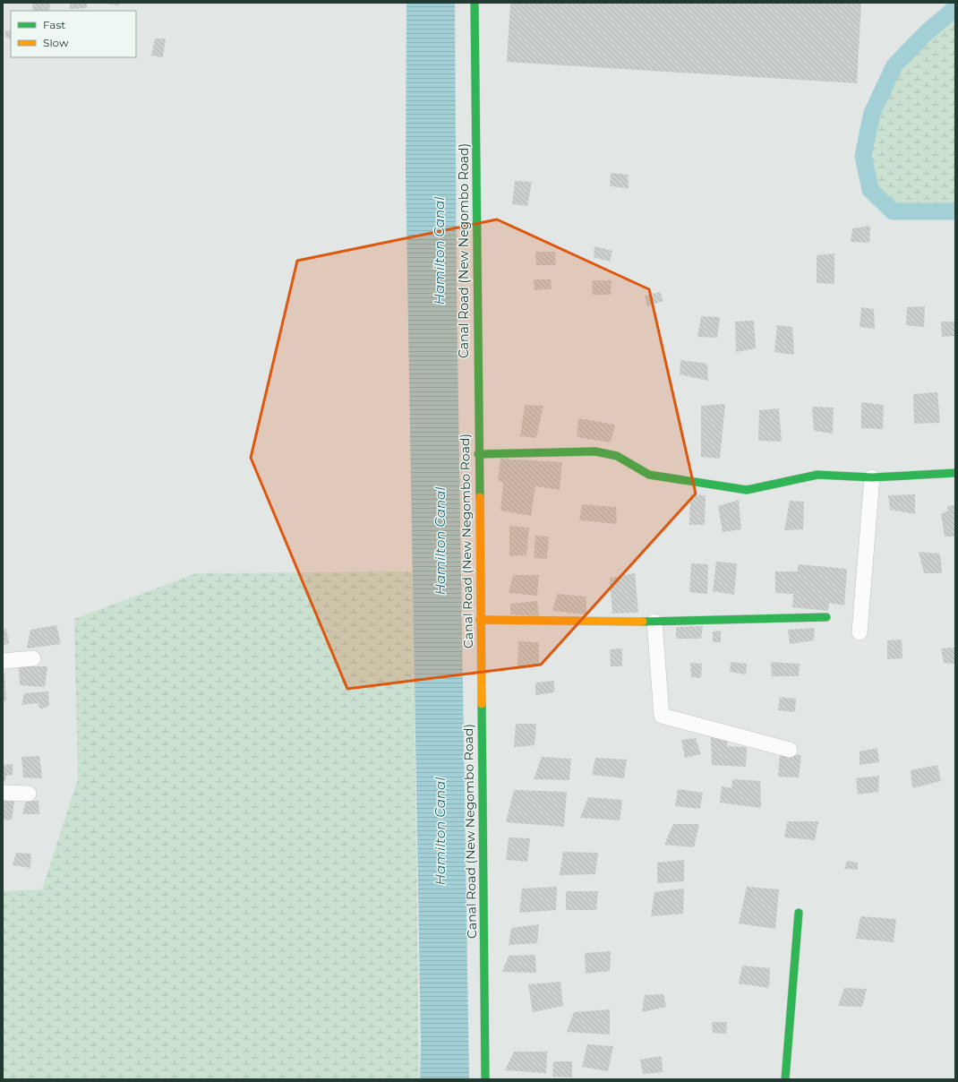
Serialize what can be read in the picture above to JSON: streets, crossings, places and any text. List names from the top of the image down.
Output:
{
  "streets": {
    "main road": ["Canal Road (New Negombo Road)"]
  },
  "water": ["Hamilton Canal"],
  "legend": ["Fast", "Slow"]
}
